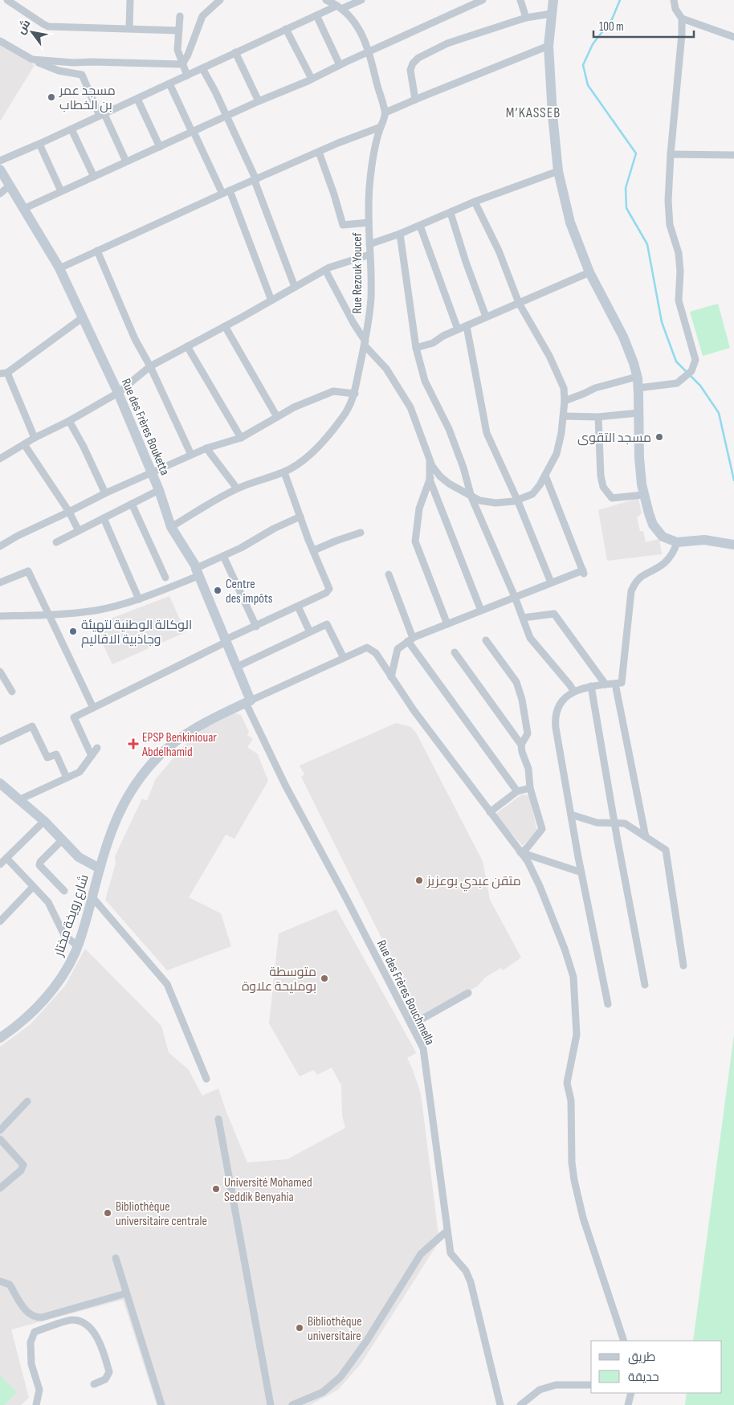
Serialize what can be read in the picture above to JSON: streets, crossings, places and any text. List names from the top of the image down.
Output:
{
  "streets": {
    "main road": ["Rue des Frères Bouketta", "شارع رويخة مختار"],
    "street": ["Rue Rezouk Youcef", "Rue des Frères Bouchmella"]
  },
  "crossings": [
    ["Rue Rezouk Youcef", "Rue des Frères Bouketta"],
    ["Rue des Frères Bouketta", "شارع رويخة مختار"],
    ["Rue des Frères Bouketta", "Rue des Frères Bouchmella"],
    ["شارع رويخة مختار", "Rue des Frères Bouchmella"]
  ],
  "districts": ["M’KASSEB"],
  "places": {
    "other": [
      "مسجد عمر بن الخطاب",
      "مسجد التقوى",
      "Centre des impôts",
      "الوكالة الوطنية لتهيئة وجاذبية الاقاليم",
      "متقن عبدي بوعزيز",
      "متوسطة بومليحة علاوة",
      "Université Mohamed Seddik Benyahia",
      "Bibliothèque universitaire centrale",
      "Bibliothèque universitaire"
    ],
    "health": ["EPSP Benkiniouar Abdelhamid"]
  },
  "legend": ["طريق", "حديقة"],
  "scale_bar": "100 m",
  "north": "top left"
}
